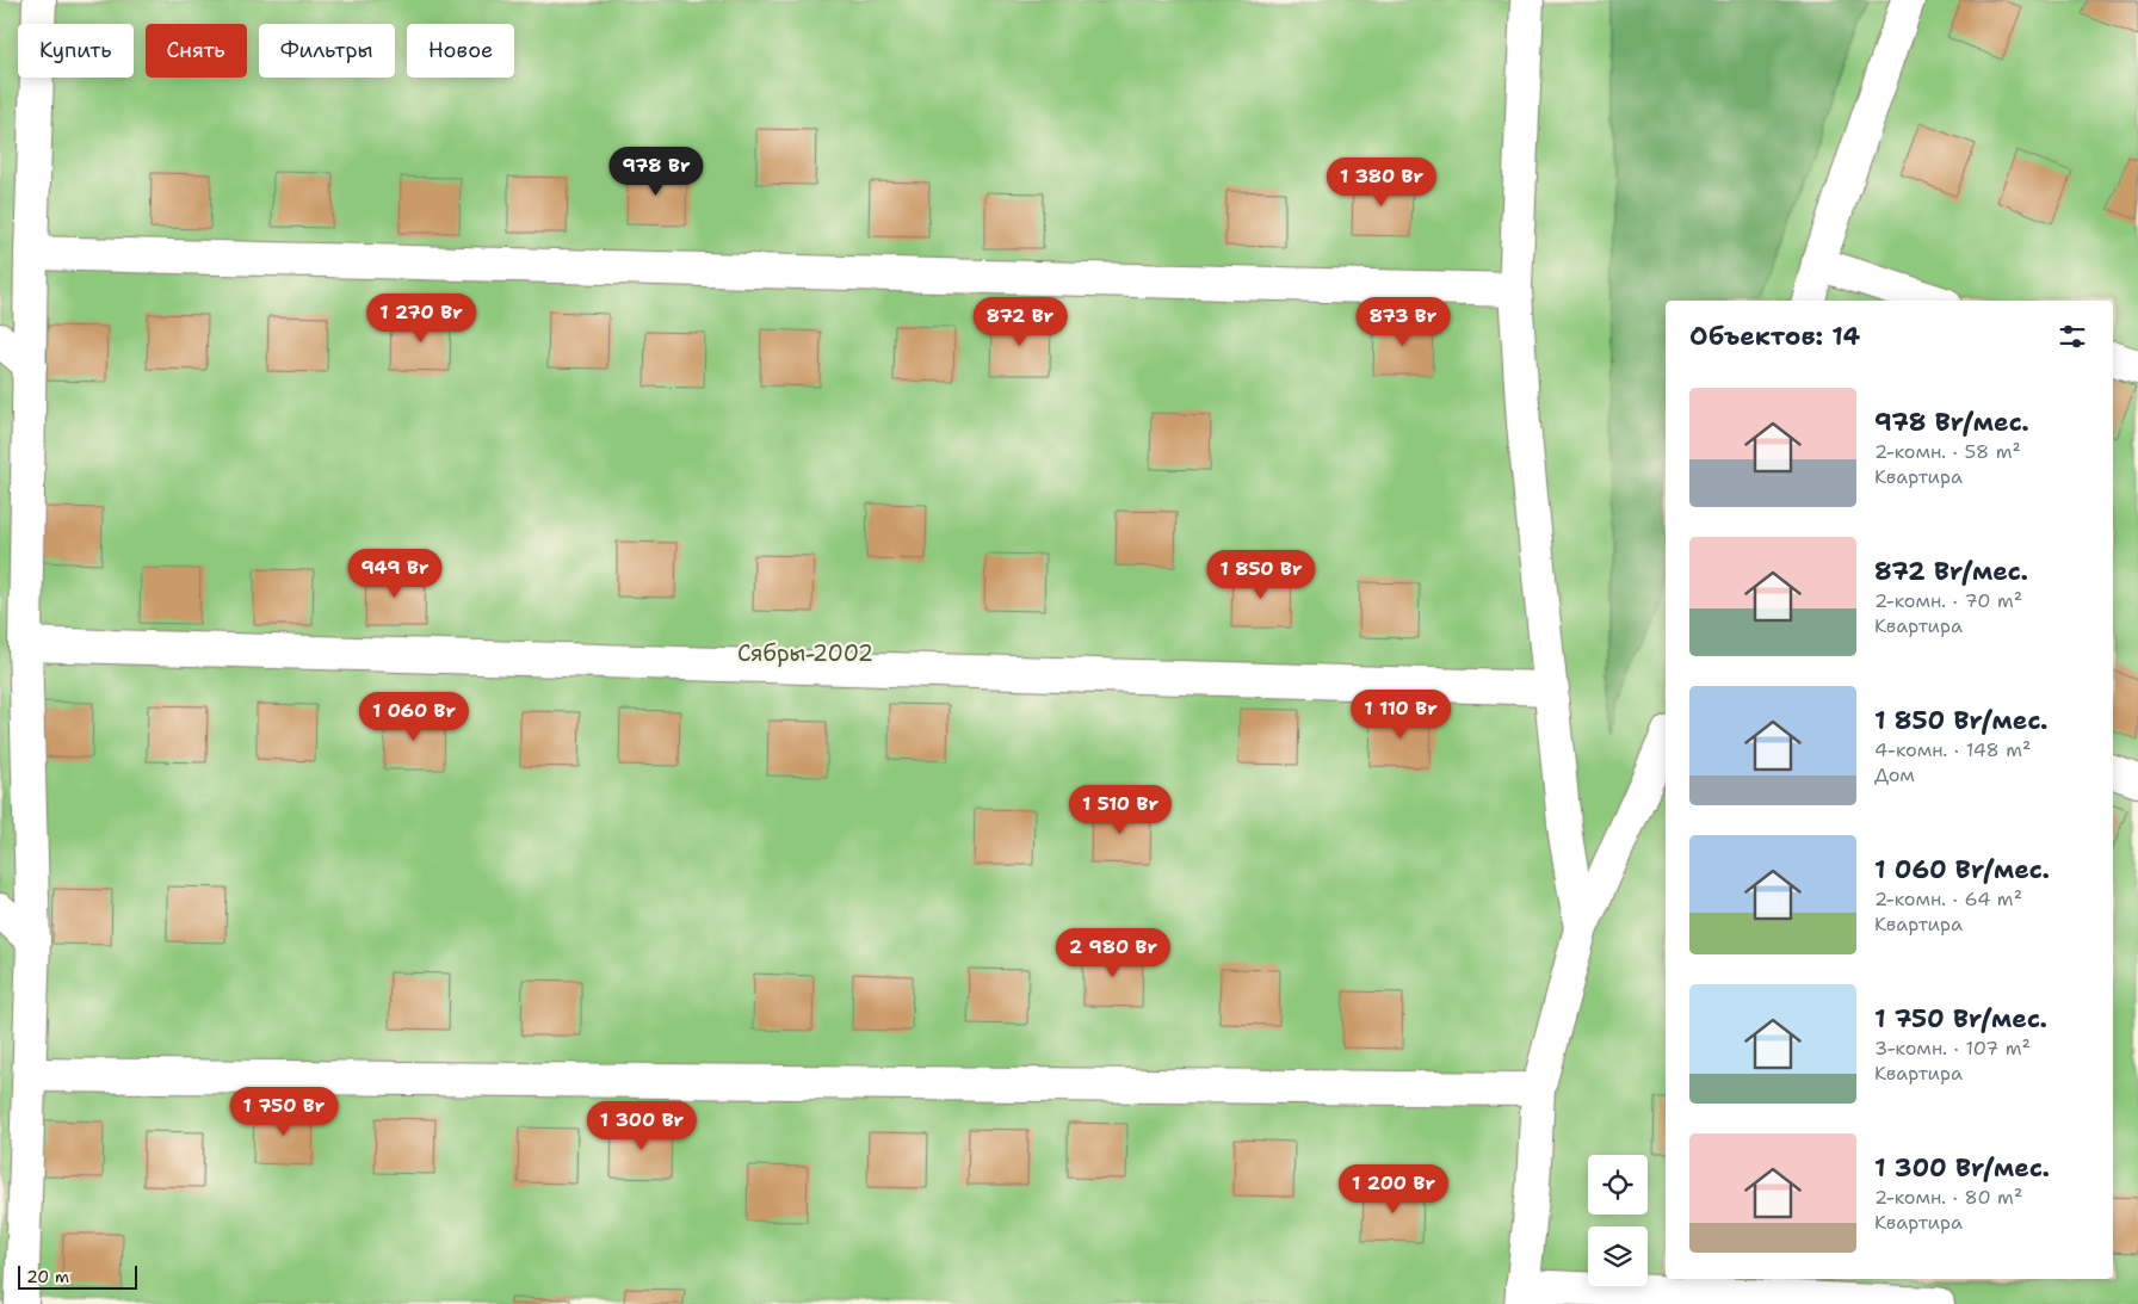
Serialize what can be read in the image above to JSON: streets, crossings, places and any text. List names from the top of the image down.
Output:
{
  "parks": ["Сябры-2002"],
  "scale_bar": "20 m",
  "page": {
    "chip": [
      "Купить",
      "Снять",
      "Фильтры",
      "Новое"
    ],
    "price": [
      "978 Br",
      "1 380 Br",
      "1 270 Br",
      "872 Br",
      "873 Br",
      "949 Br",
      "1 850 Br",
      "1 110 Br",
      "1 060 Br",
      "1 510 Br",
      "2 980 Br",
      "1 750 Br",
      "1 300 Br",
      "1 200 Br"
    ],
    "heading": "Объектов: 14",
    "list": [
      {
        "name": "978 Br/мес.",
        "note": "2-комн. · 58 m² · Квартира"
      },
      {
        "name": "872 Br/мес.",
        "note": "2-комн. · 70 m² · Квартира"
      },
      {
        "name": "1 850 Br/мес.",
        "note": "4-комн. · 148 m² · Дом"
      },
      {
        "name": "1 060 Br/мес.",
        "note": "2-комн. · 64 m² · Квартира"
      },
      {
        "name": "1 750 Br/мес.",
        "note": "3-комн. · 107 m² · Квартира"
      },
      {
        "name": "1 300 Br/мес.",
        "note": "2-комн. · 80 m² · Квартира"
      }
    ],
    "scale": "20 m"
  }
}
